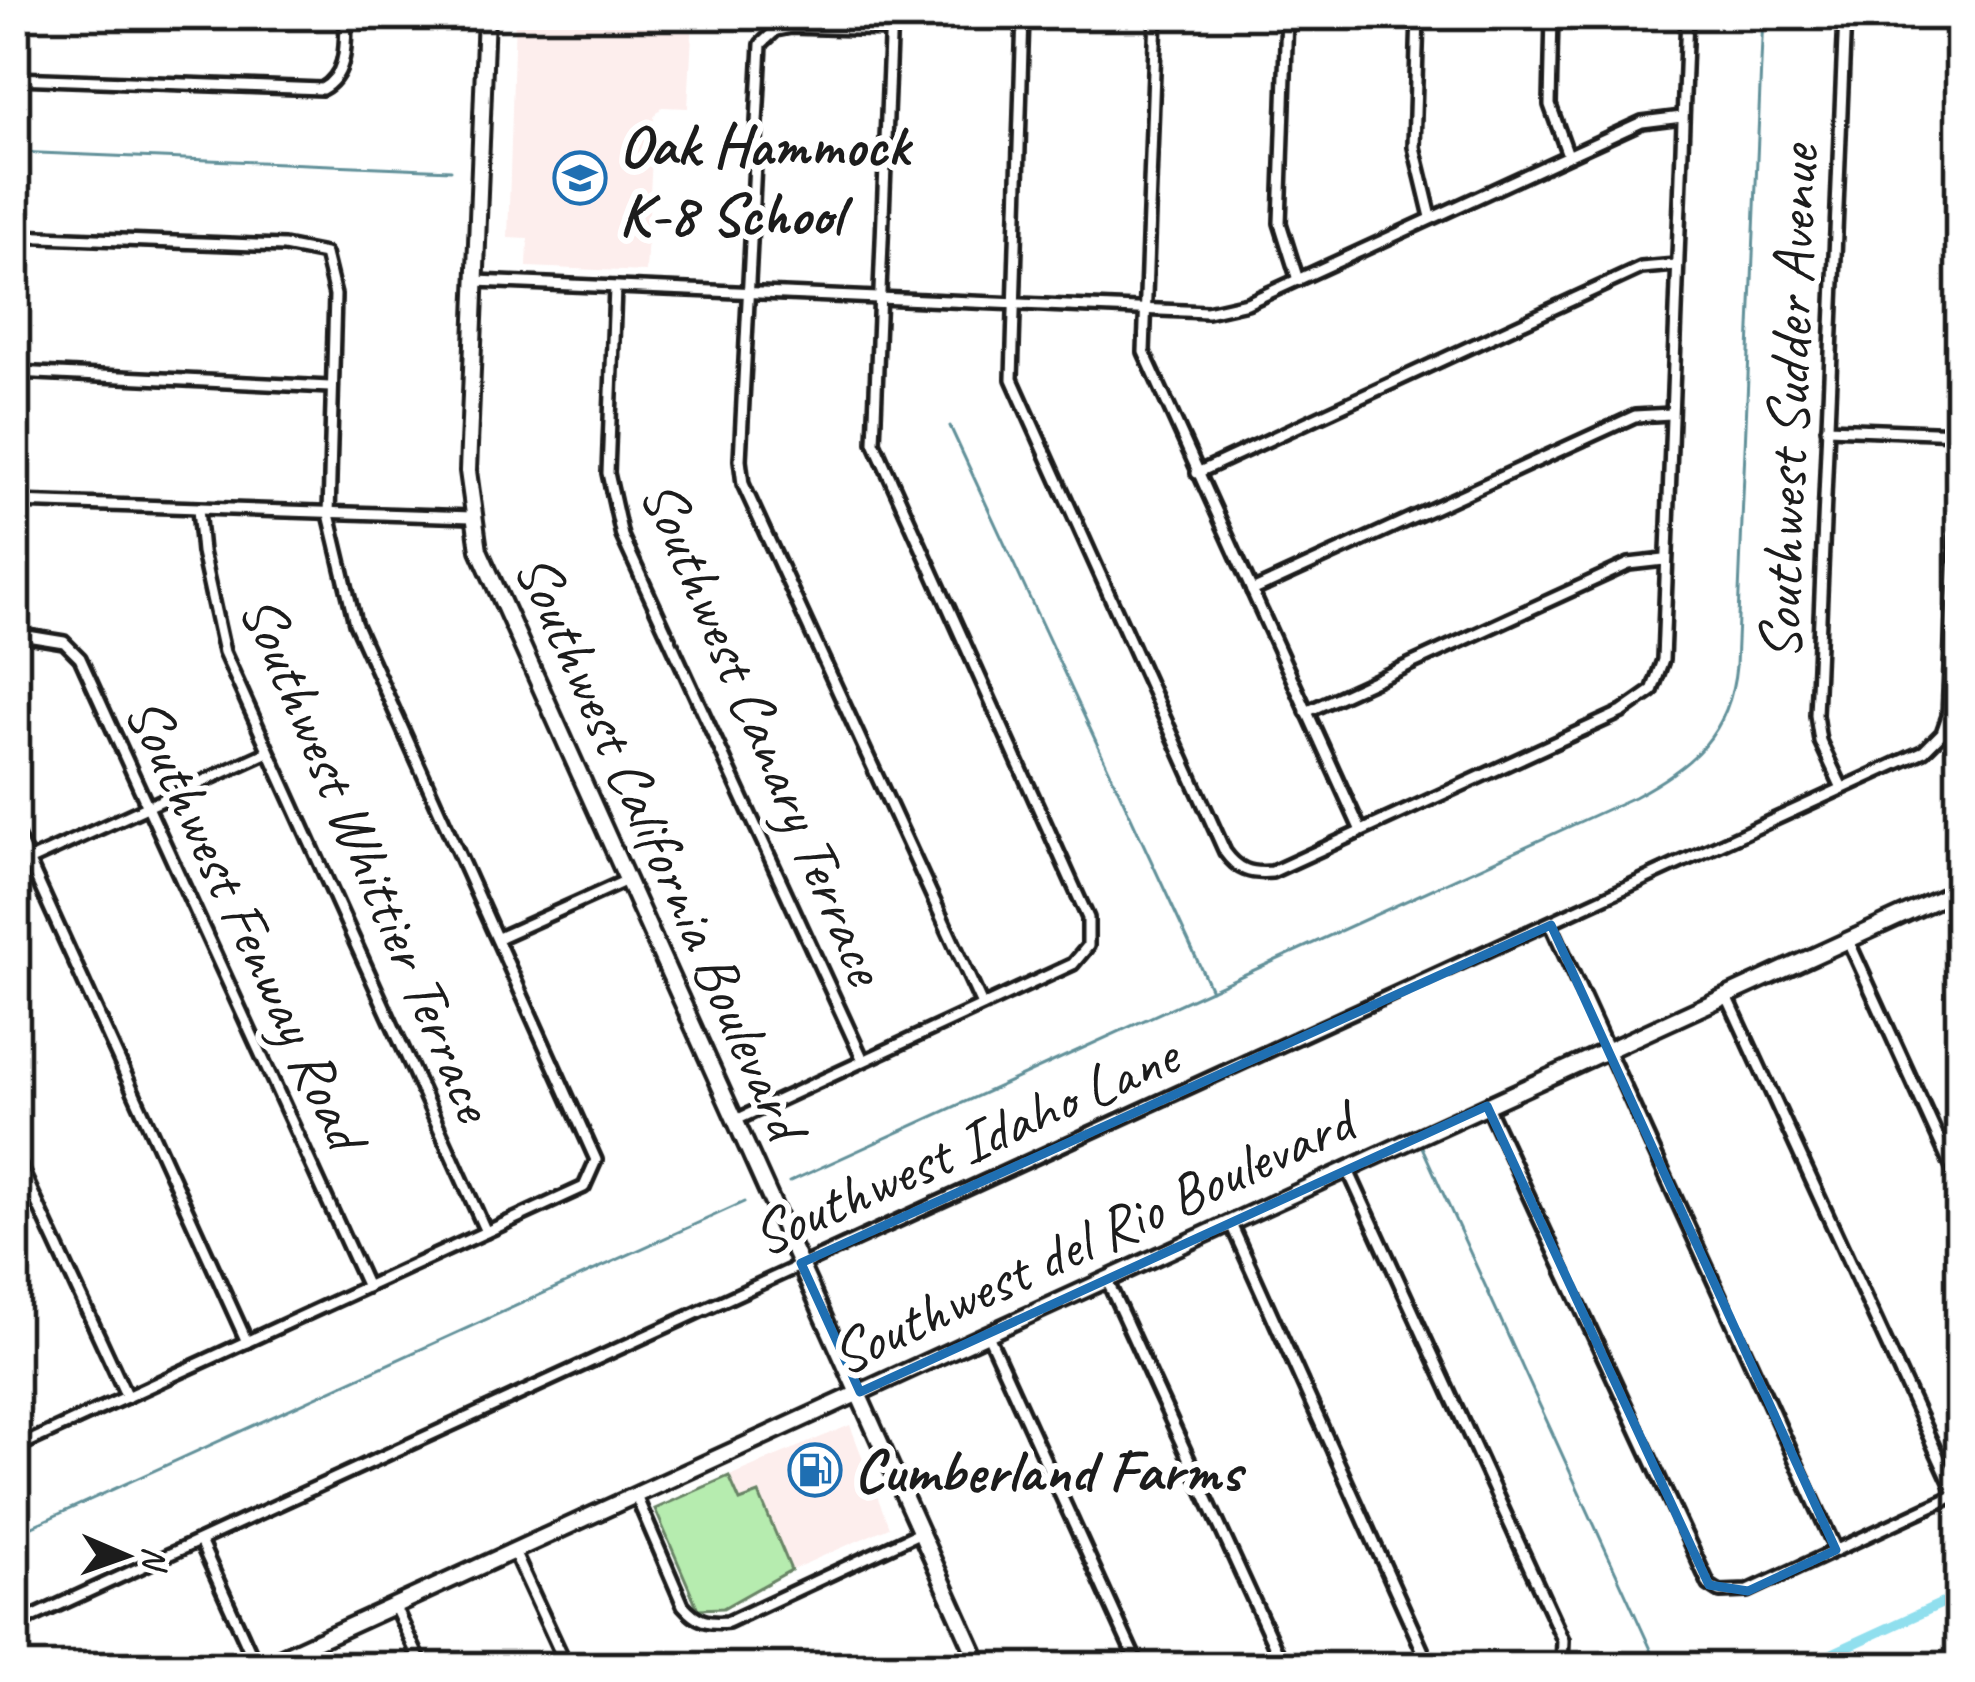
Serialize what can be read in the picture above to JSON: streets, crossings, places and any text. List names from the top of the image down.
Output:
{
  "streets": {
    "street": [
      "Southwest Sudder Avenue",
      "Southwest Canary Terrace",
      "Southwest California Boulevard",
      "Southwest Whittier Terrace",
      "Southwest Fenway Road",
      "Southwest Idaho Lane",
      "Southwest del Rio Boulevard"
    ]
  },
  "crossings": [
    ["Southwest Sudder Avenue", "Southwest Idaho Lane"],
    ["Southwest California Boulevard", "Southwest Idaho Lane"],
    ["Southwest California Boulevard", "Southwest del Rio Boulevard"]
  ],
  "places": {
    "school or university": ["Oak Hammock K-8 School"],
    "fuel station": ["Cumberland Farms"]
  },
  "north": "right"
}
